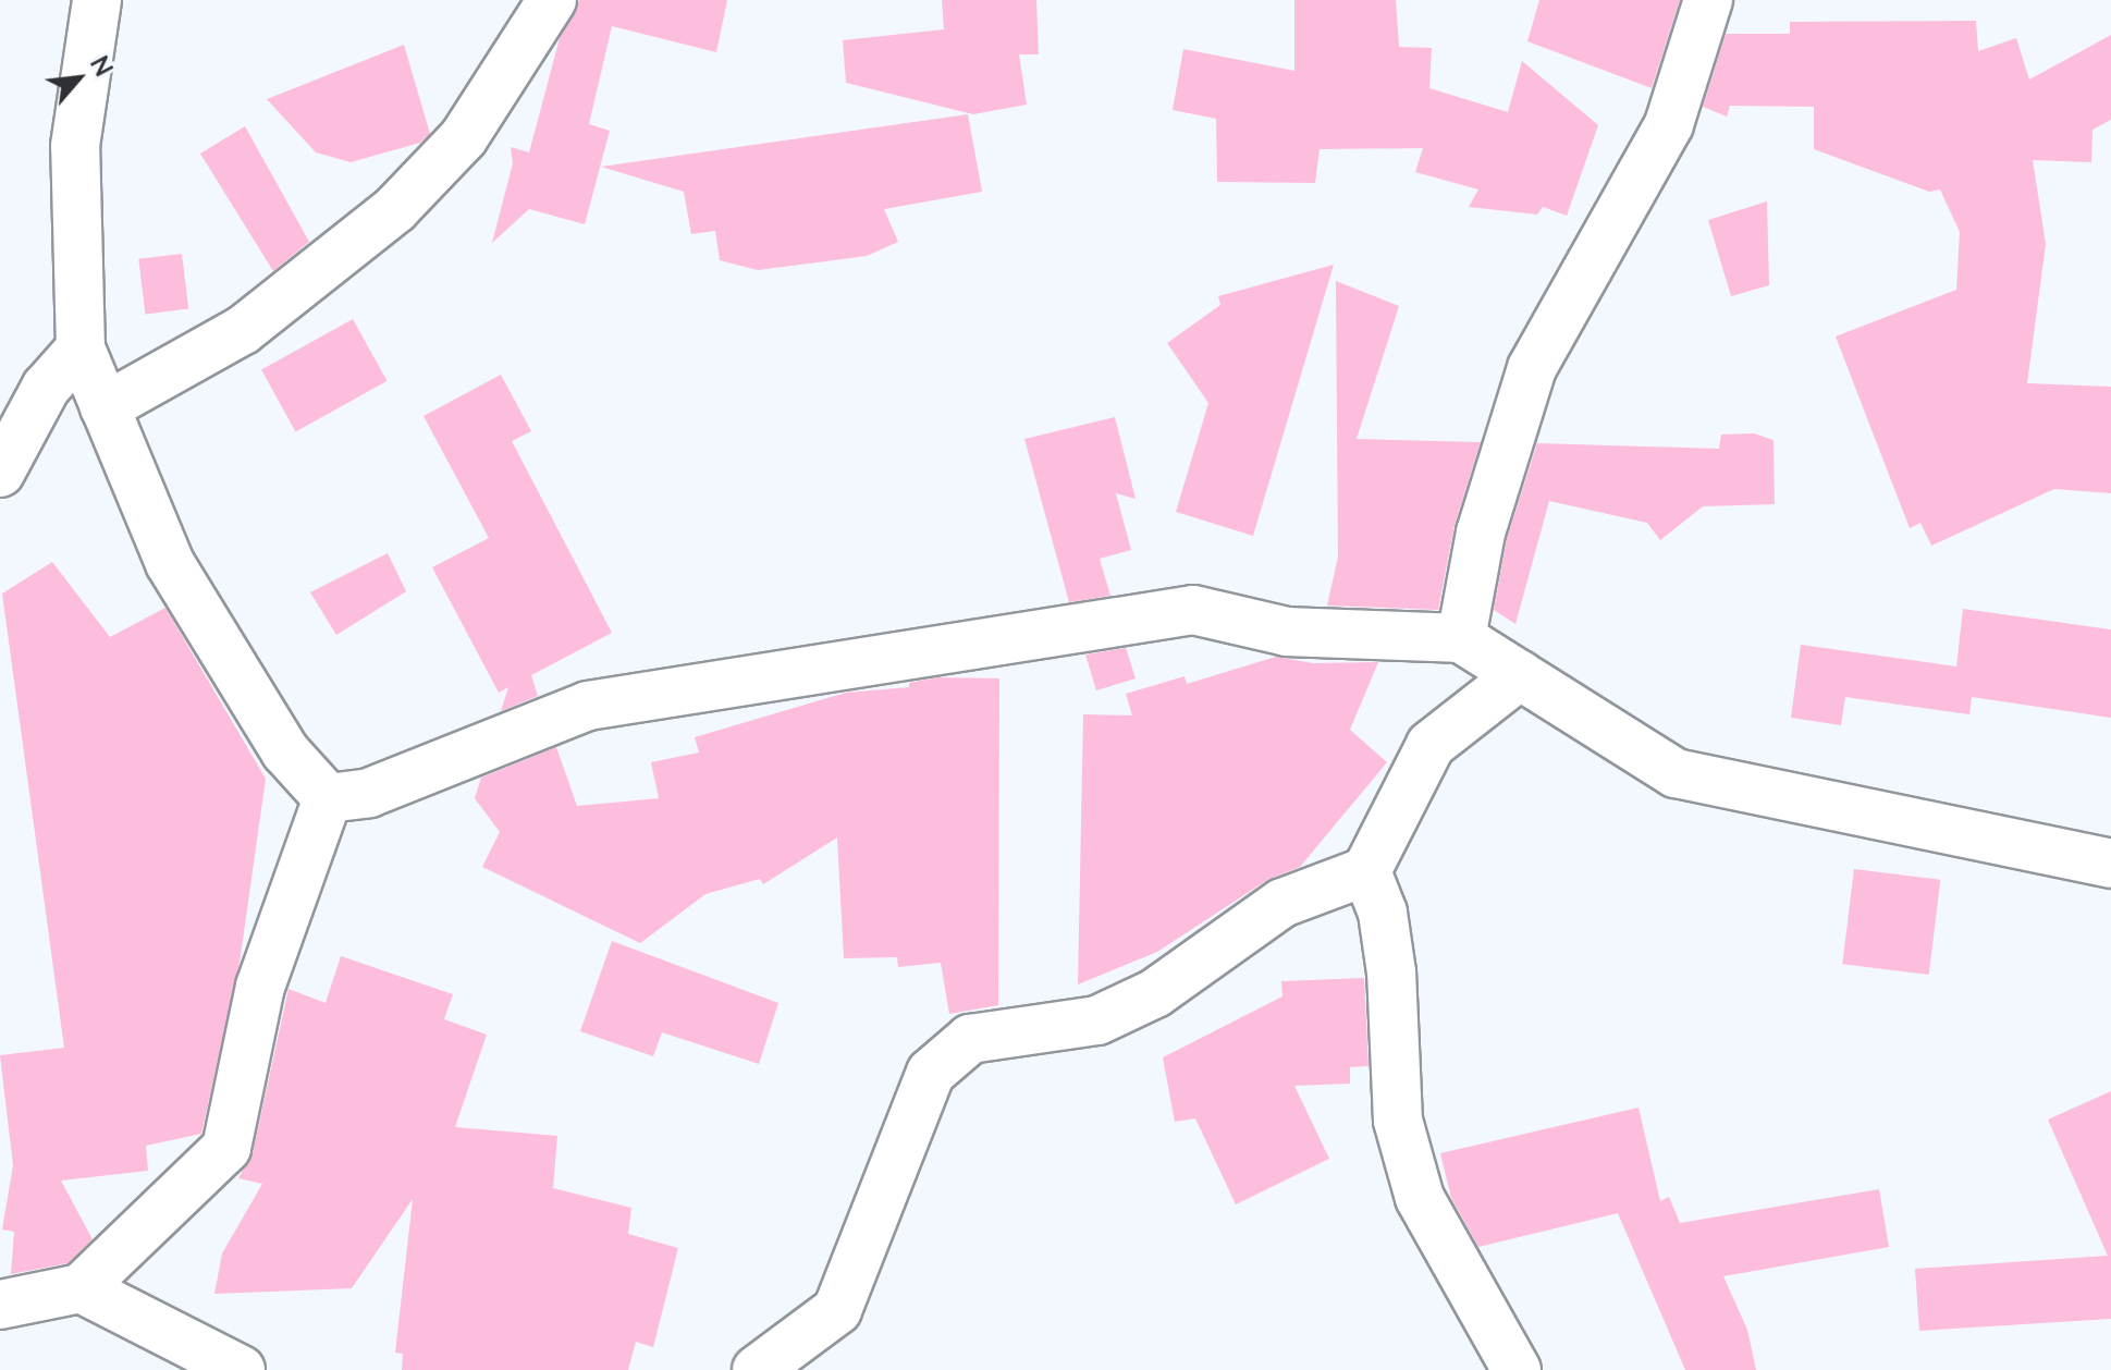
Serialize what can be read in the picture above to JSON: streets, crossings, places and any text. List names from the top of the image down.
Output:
{
  "north": "top right"
}
